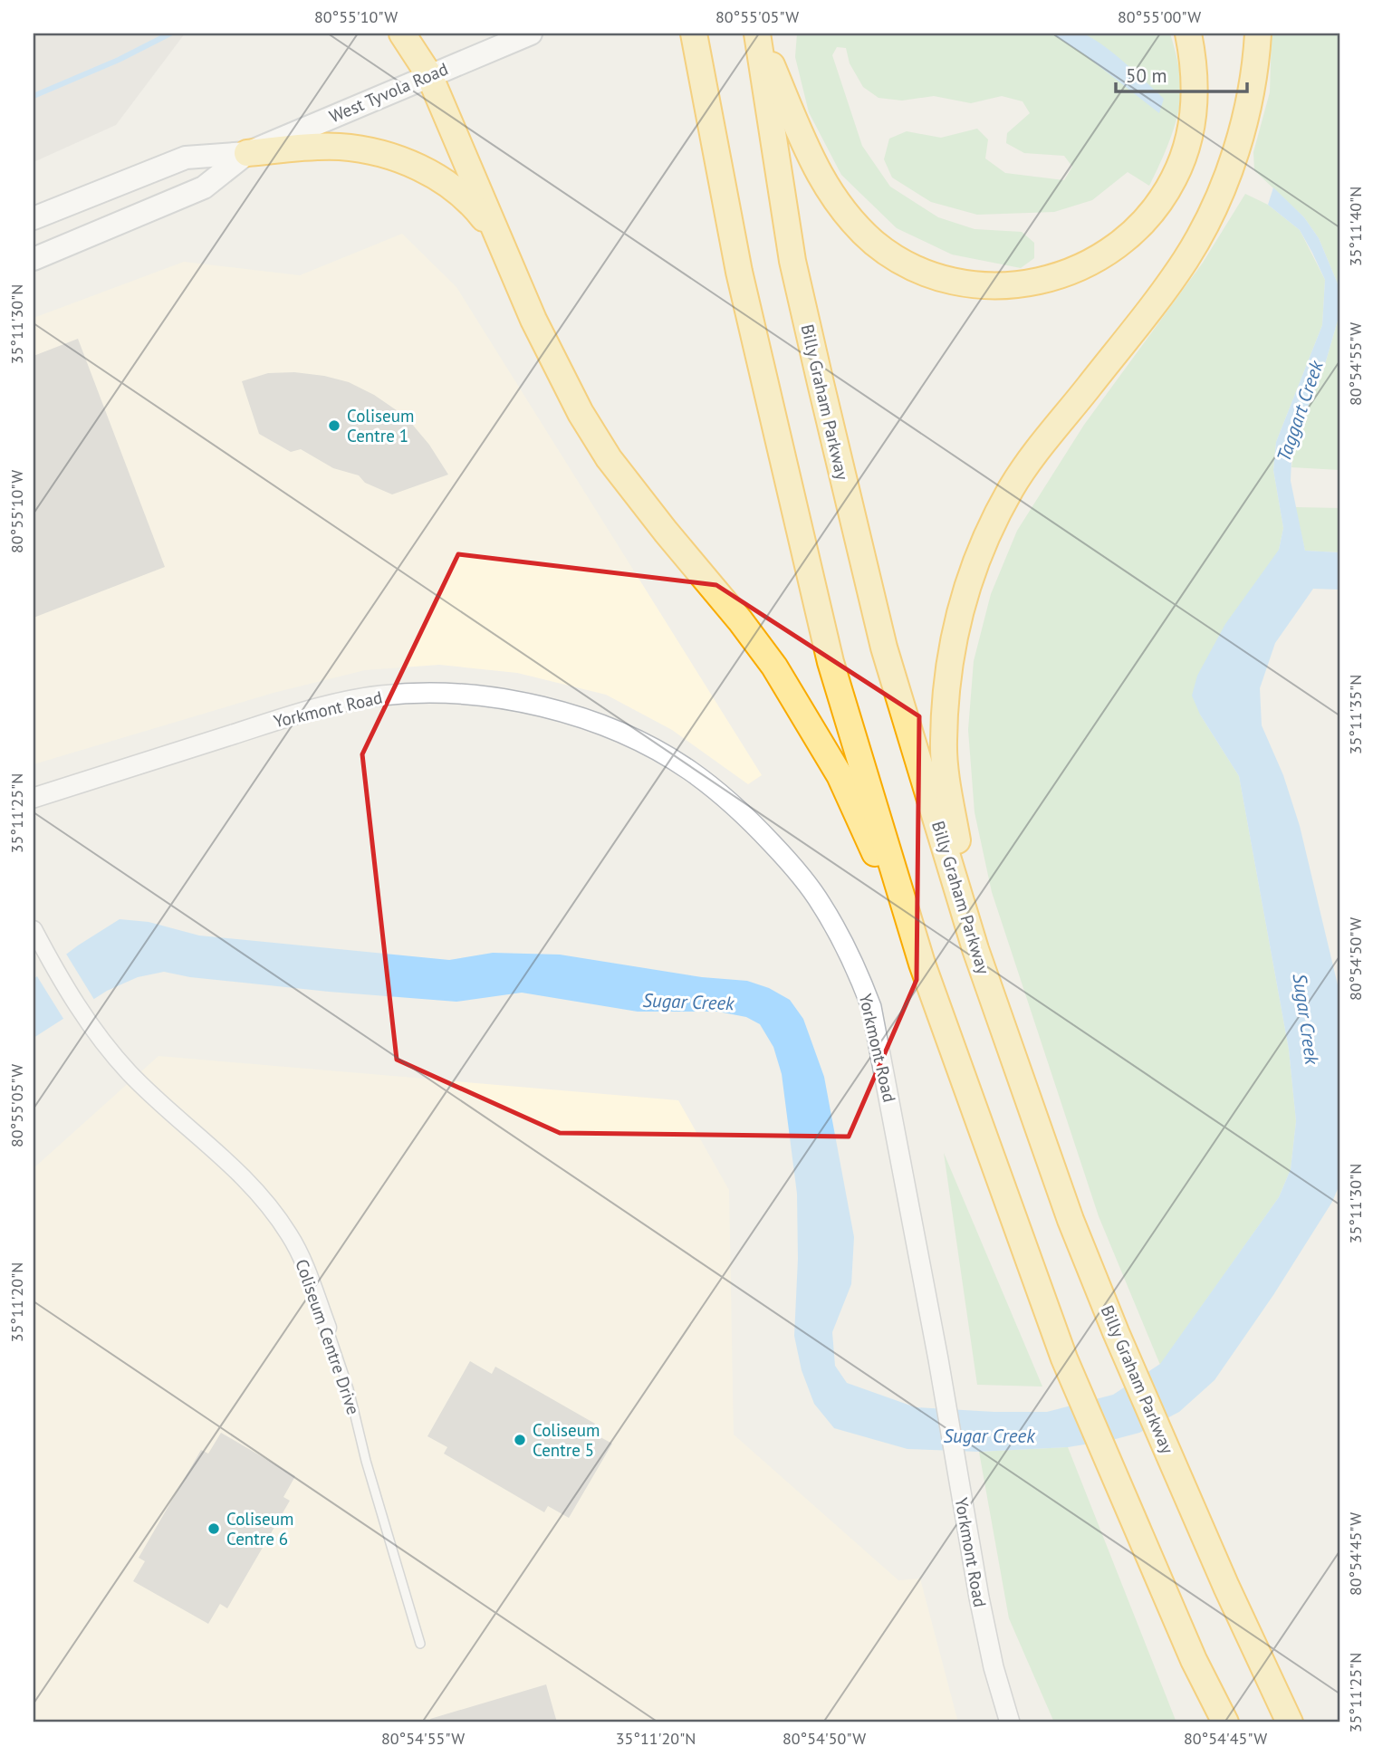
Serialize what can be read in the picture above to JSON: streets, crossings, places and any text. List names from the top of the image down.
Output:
{
  "streets": {
    "highway": ["Billy Graham Parkway"],
    "main road": ["West Tyvola Road"],
    "street": ["Yorkmont Road", "Coliseum Centre Drive"]
  },
  "water": ["Taggart Creek", "Sugar Creek"],
  "places": ["Coliseum Centre 1", "Coliseum Centre 5", "Coliseum Centre 6"],
  "scale_bar": "50 m",
  "coordinates": [
    "80°55'10\"W",
    "80°55'05\"W",
    "80°55'00\"W",
    "35°11'40\"N",
    "35°11'30\"N",
    "80°54'55\"W",
    "35°11'35\"N",
    "35°11'25\"N",
    "80°54'50\"W",
    "35°11'20\"N",
    "80°54'45\"W"
  ]
}
